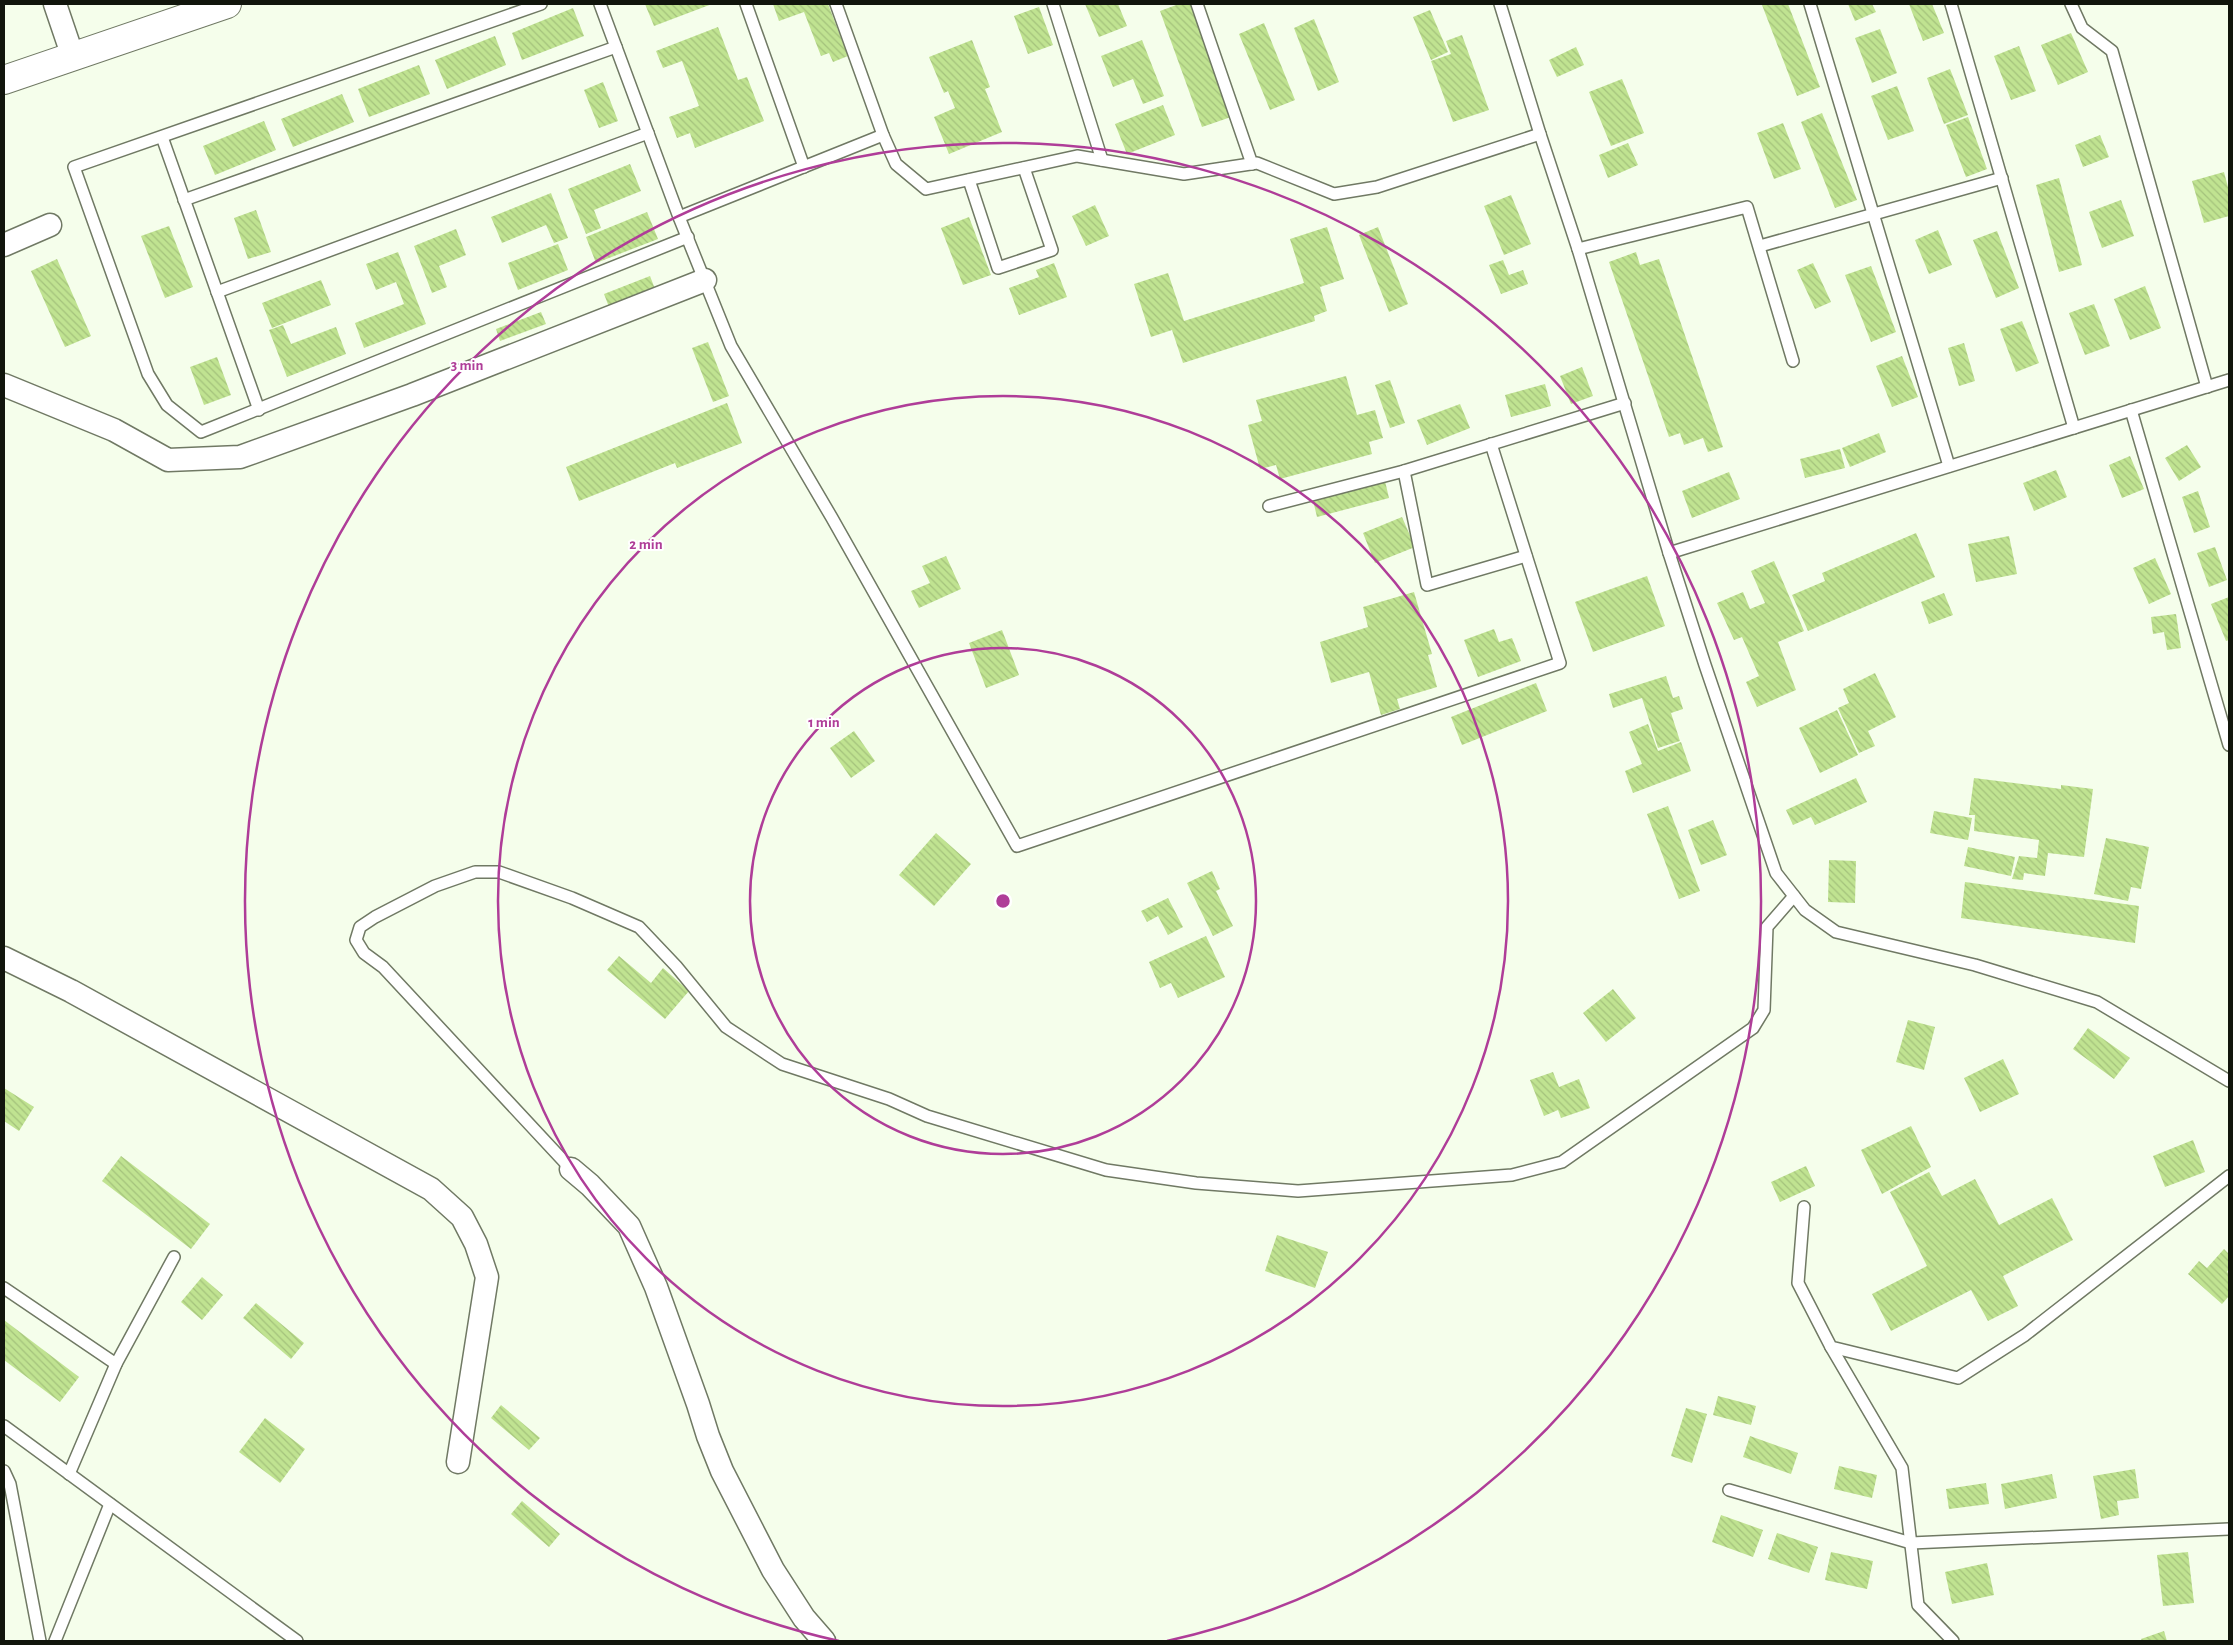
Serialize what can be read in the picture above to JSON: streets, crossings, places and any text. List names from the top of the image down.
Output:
{
  "rings": ["3 min", "2 min", "1 min"]
}
